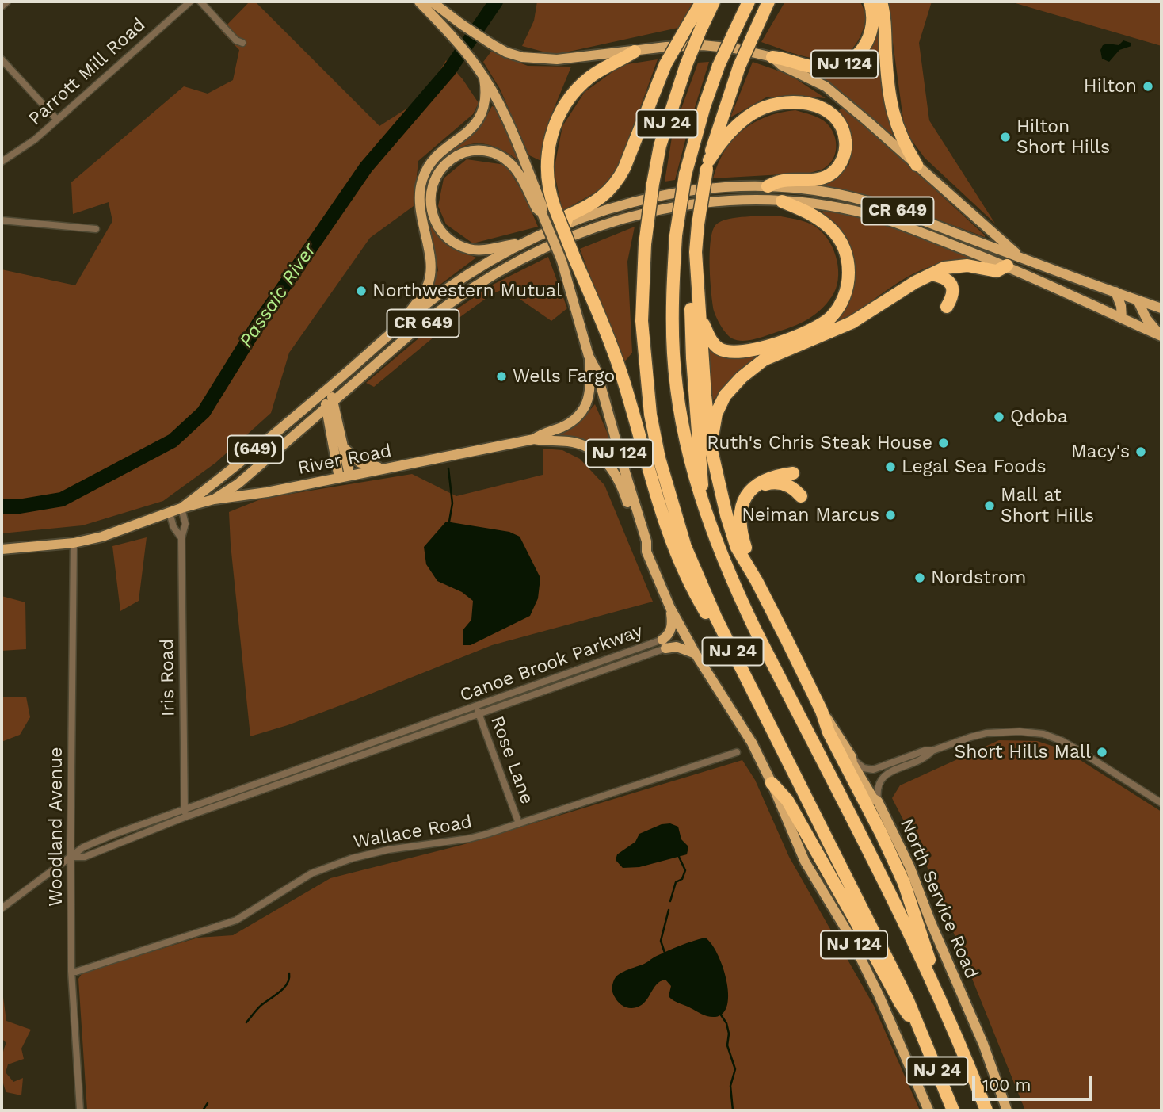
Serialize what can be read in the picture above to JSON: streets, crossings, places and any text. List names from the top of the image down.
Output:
{
  "streets": {
    "highway": ["NJ 124", "NJ 24"],
    "main road": [
      "CR 649",
      "(649)",
      "River Road",
      "North Service Road"
    ],
    "street": [
      "Parrott Mill Road",
      "Canoe Brook Parkway",
      "Iris Road",
      "Rose Lane",
      "Woodland Avenue",
      "Wallace Road"
    ]
  },
  "crossings": [
    ["NJ 124", "River Road"],
    ["CR 649", "(649)"],
    ["(649)", "River Road"],
    ["(649)", "Iris Road"],
    ["River Road", "Iris Road"],
    ["River Road", "Woodland Avenue"],
    ["Canoe Brook Parkway", "Iris Road"],
    ["Canoe Brook Parkway", "Rose Lane"],
    ["Canoe Brook Parkway", "Woodland Avenue"],
    ["Rose Lane", "Wallace Road"],
    ["Woodland Avenue", "Wallace Road"]
  ],
  "water": ["Passaic River"],
  "places": [
    "Hilton",
    "Hilton Short Hills",
    "Northwestern Mutual",
    "Wells Fargo",
    "Qdoba",
    "Ruth's Chris Steak House",
    "Macy's",
    "Legal Sea Foods",
    "Mall at Short Hills",
    "Neiman Marcus",
    "Nordstrom",
    "Short Hills Mall"
  ],
  "scale_bar": "100 m"
}
